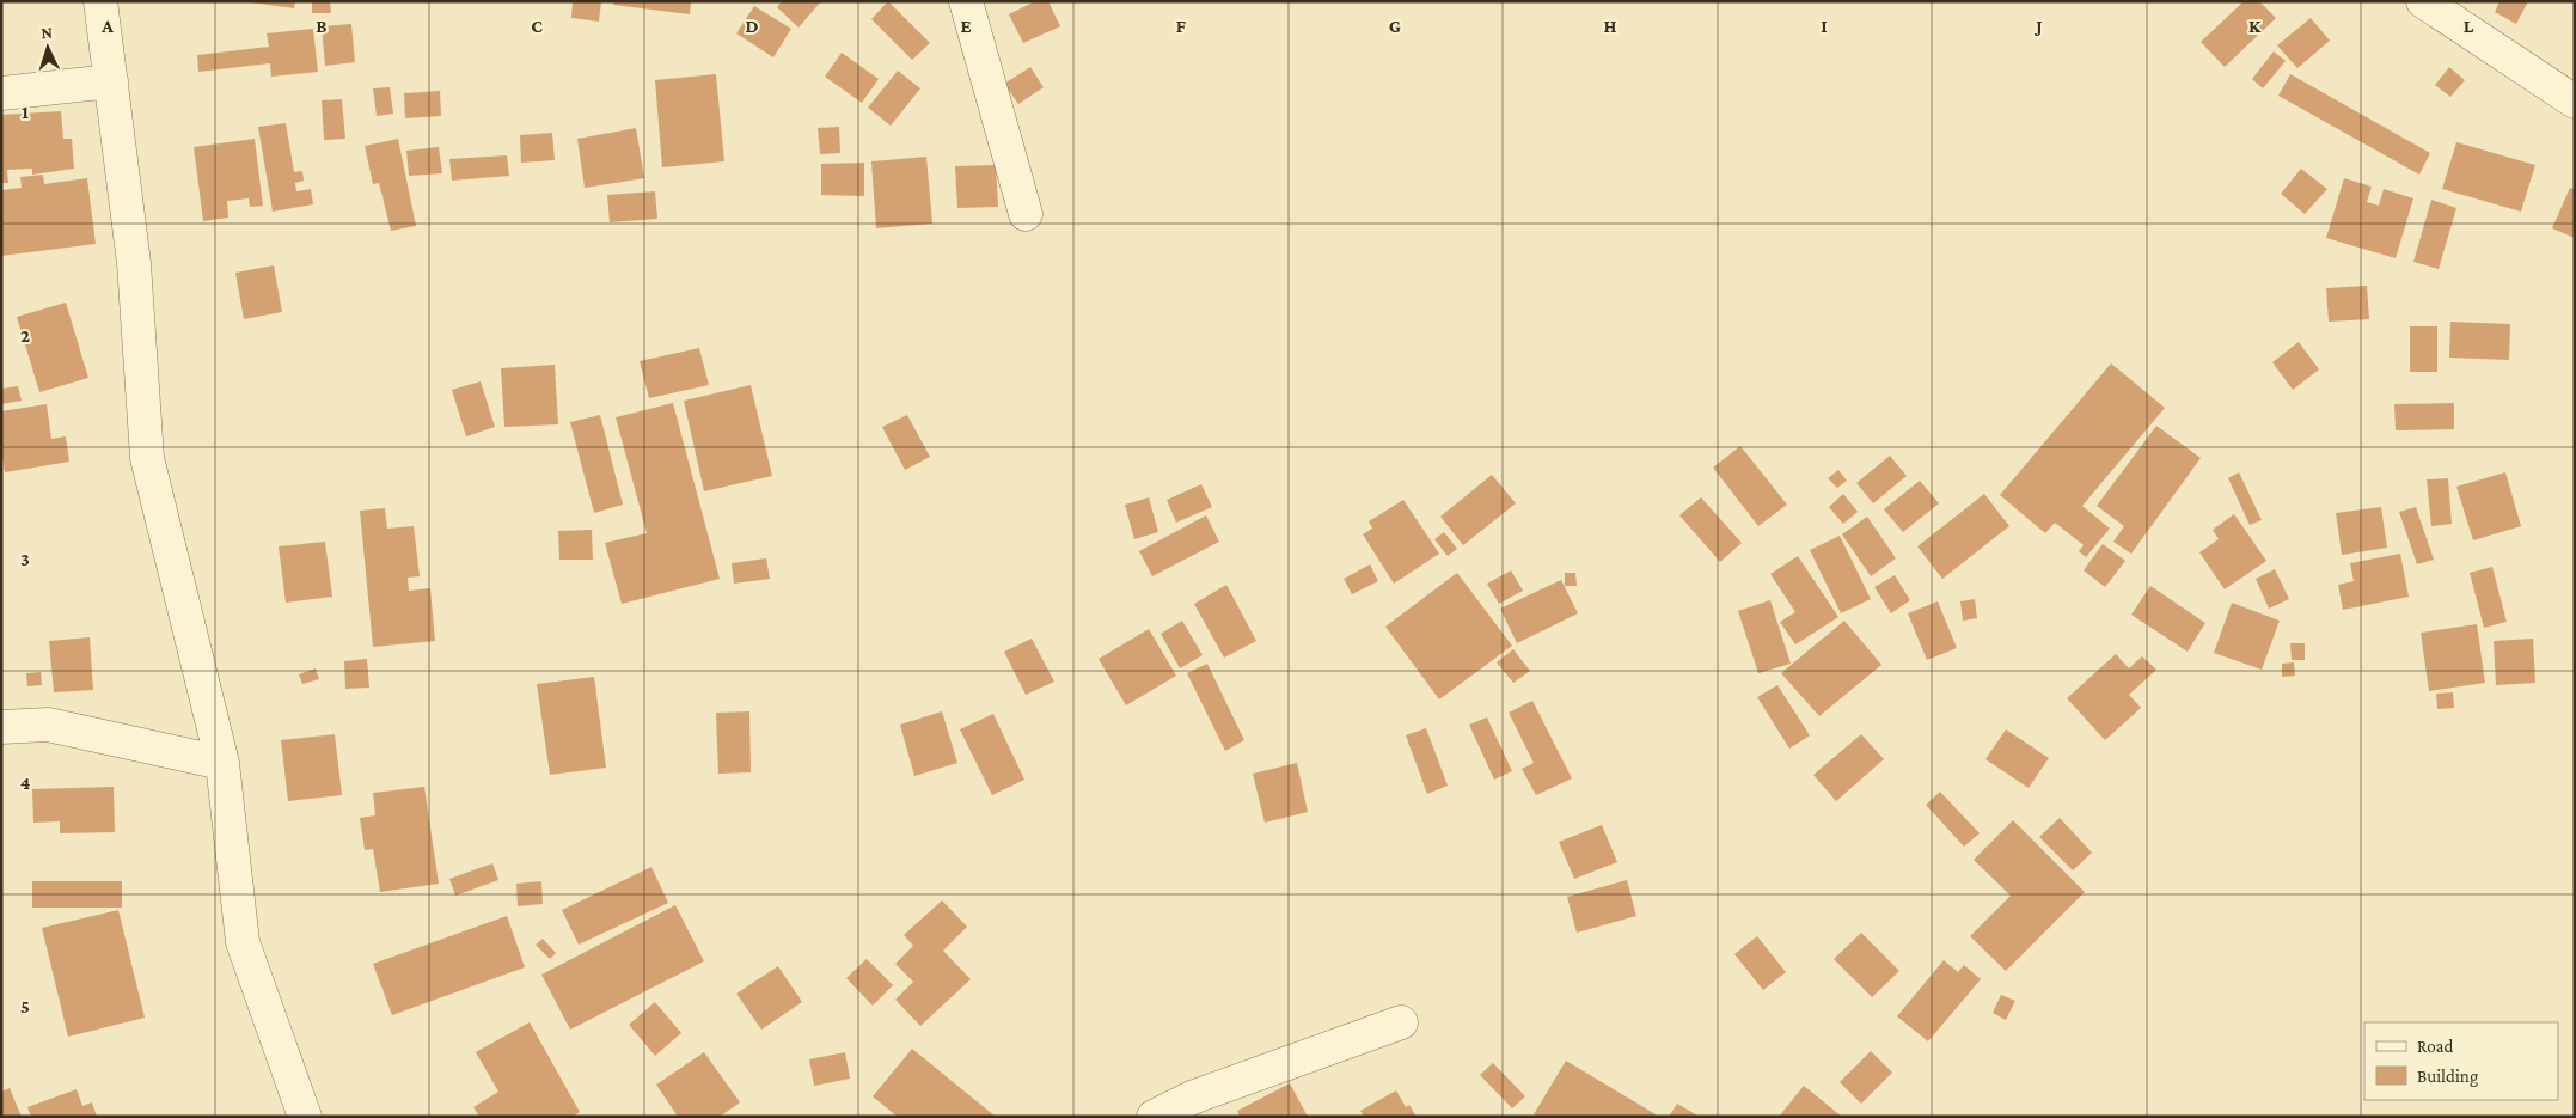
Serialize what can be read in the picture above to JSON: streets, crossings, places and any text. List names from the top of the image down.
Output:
{
  "legend": ["Road", "Building"],
  "north": "top",
  "grid": {
    "columns": [
      "A",
      "B",
      "C",
      "D",
      "E",
      "F",
      "G",
      "H",
      "I",
      "J",
      "K",
      "L"
    ],
    "rows": [
      "1",
      "2",
      "3",
      "4",
      "5"
    ]
  }
}
